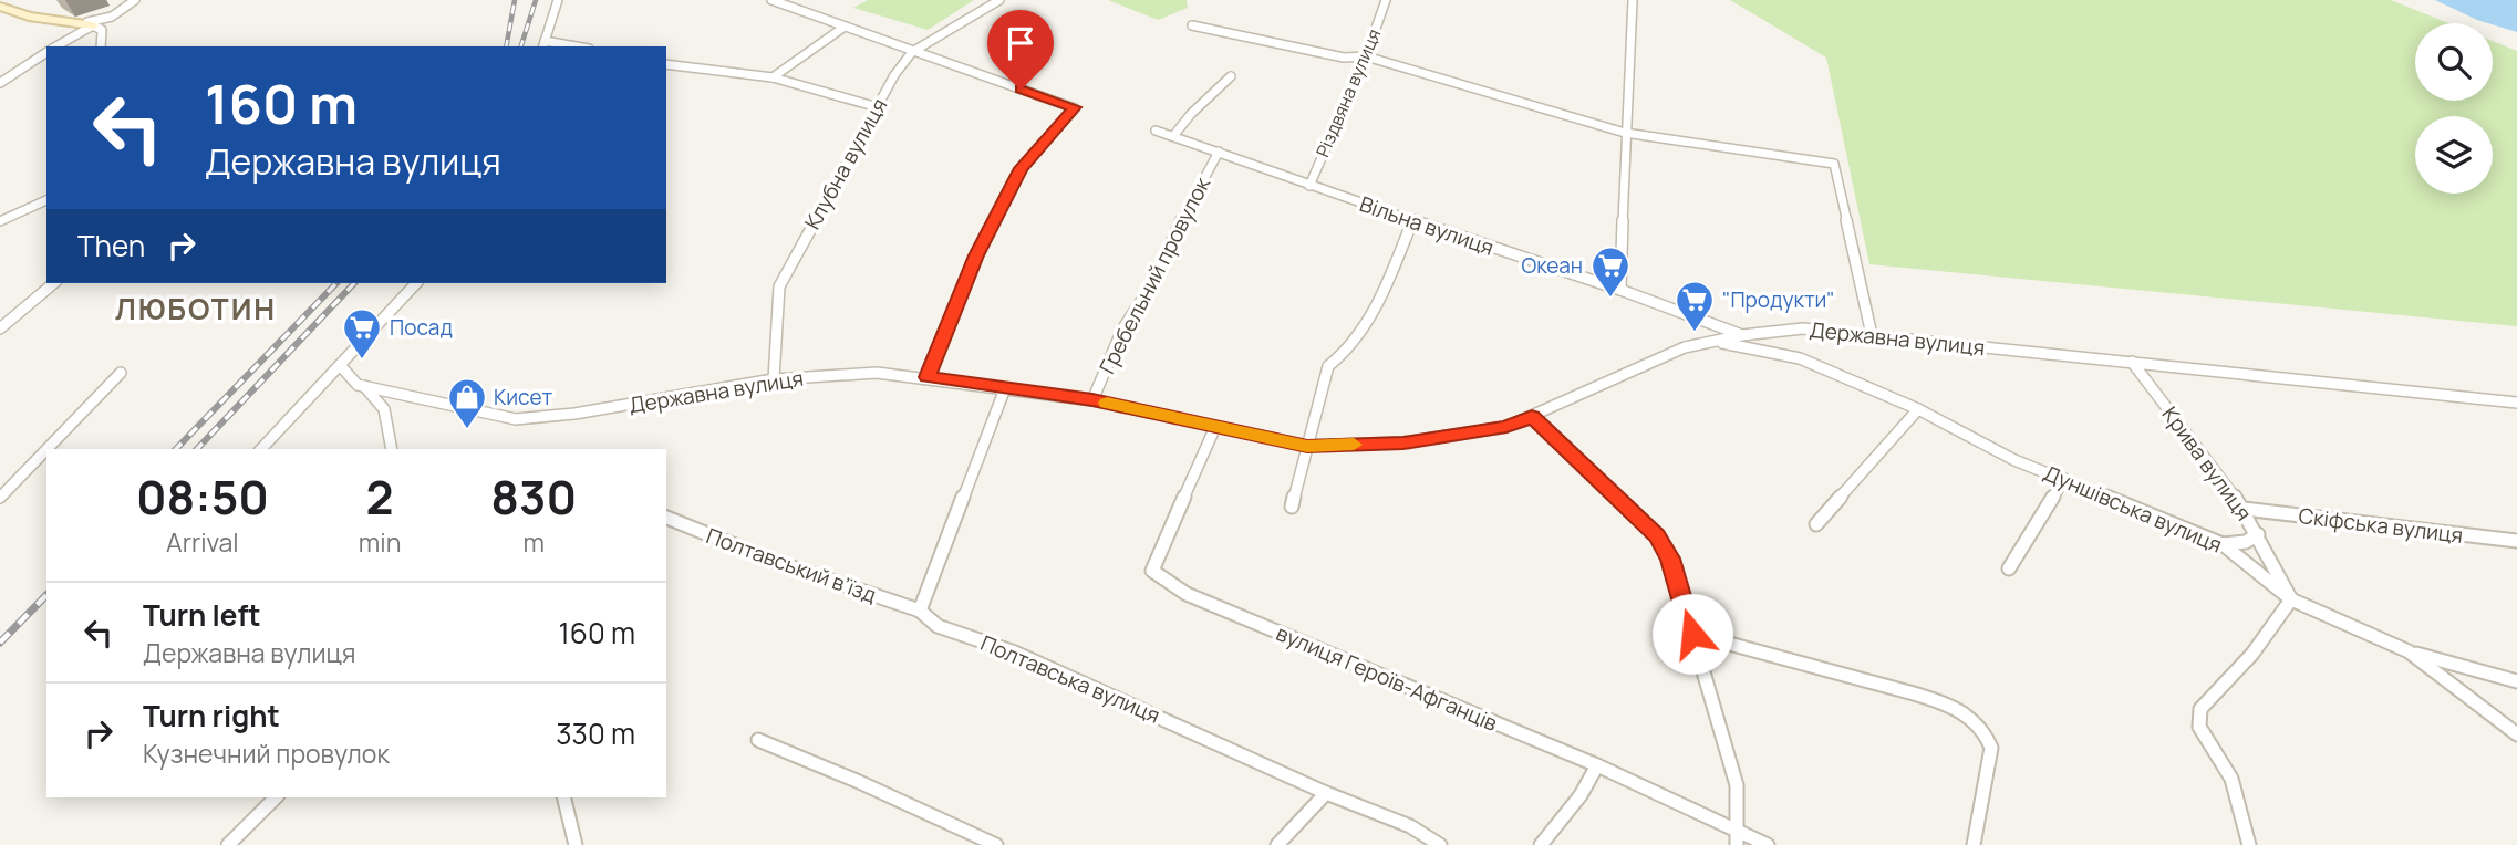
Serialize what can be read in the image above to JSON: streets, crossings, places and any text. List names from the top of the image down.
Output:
{
  "streets": {
    "street": [
      "Різдвяна вулиця",
      "Клубна вулиця",
      "Вільна вулиця",
      "Гребельний провулок",
      "Державна вулиця",
      "Крива вулиця",
      "Дуншівська вулиця",
      "Скіфська вулиця",
      "Полтавський в’їзд",
      "вулиця Героїв-Афганців",
      "Полтавська вулиця"
    ]
  },
  "crossings": [
    ["Різдвяна вулиця", "Вільна вулиця"],
    ["Клубна вулиця", "Державна вулиця"],
    ["Вільна вулиця", "Гребельний провулок"],
    ["Вільна вулиця", "Державна вулиця"],
    ["Гребельний провулок", "Державна вулиця"],
    ["Державна вулиця", "Крива вулиця"],
    ["Державна вулиця", "Дуншівська вулиця"],
    ["Державна вулиця", "вулиця Героїв-Афганців"],
    ["Крива вулиця", "Дуншівська вулиця"],
    ["Крива вулиця", "Скіфська вулиця"],
    ["Полтавський в’їзд", "Полтавська вулиця"]
  ],
  "districts": ["ЛЮБОТИН"],
  "places": {
    "supermarket": ["Океан", "\"Продукти\"", "Посад"],
    "shop": ["Кисет"]
  },
  "page": {
    "turn": ["160 m", "Державна вулиця"],
    "then": "Then",
    "eta": [
      "08:50",
      "Arrival",
      "2",
      "min",
      "830",
      "m"
    ],
    "list": [
      {
        "name": "Turn left",
        "note": "Державна вулиця",
        "value": "160 m"
      },
      {
        "name": "Turn right",
        "note": "Кузнечний провулок",
        "value": "330 m"
      }
    ]
  }
}
